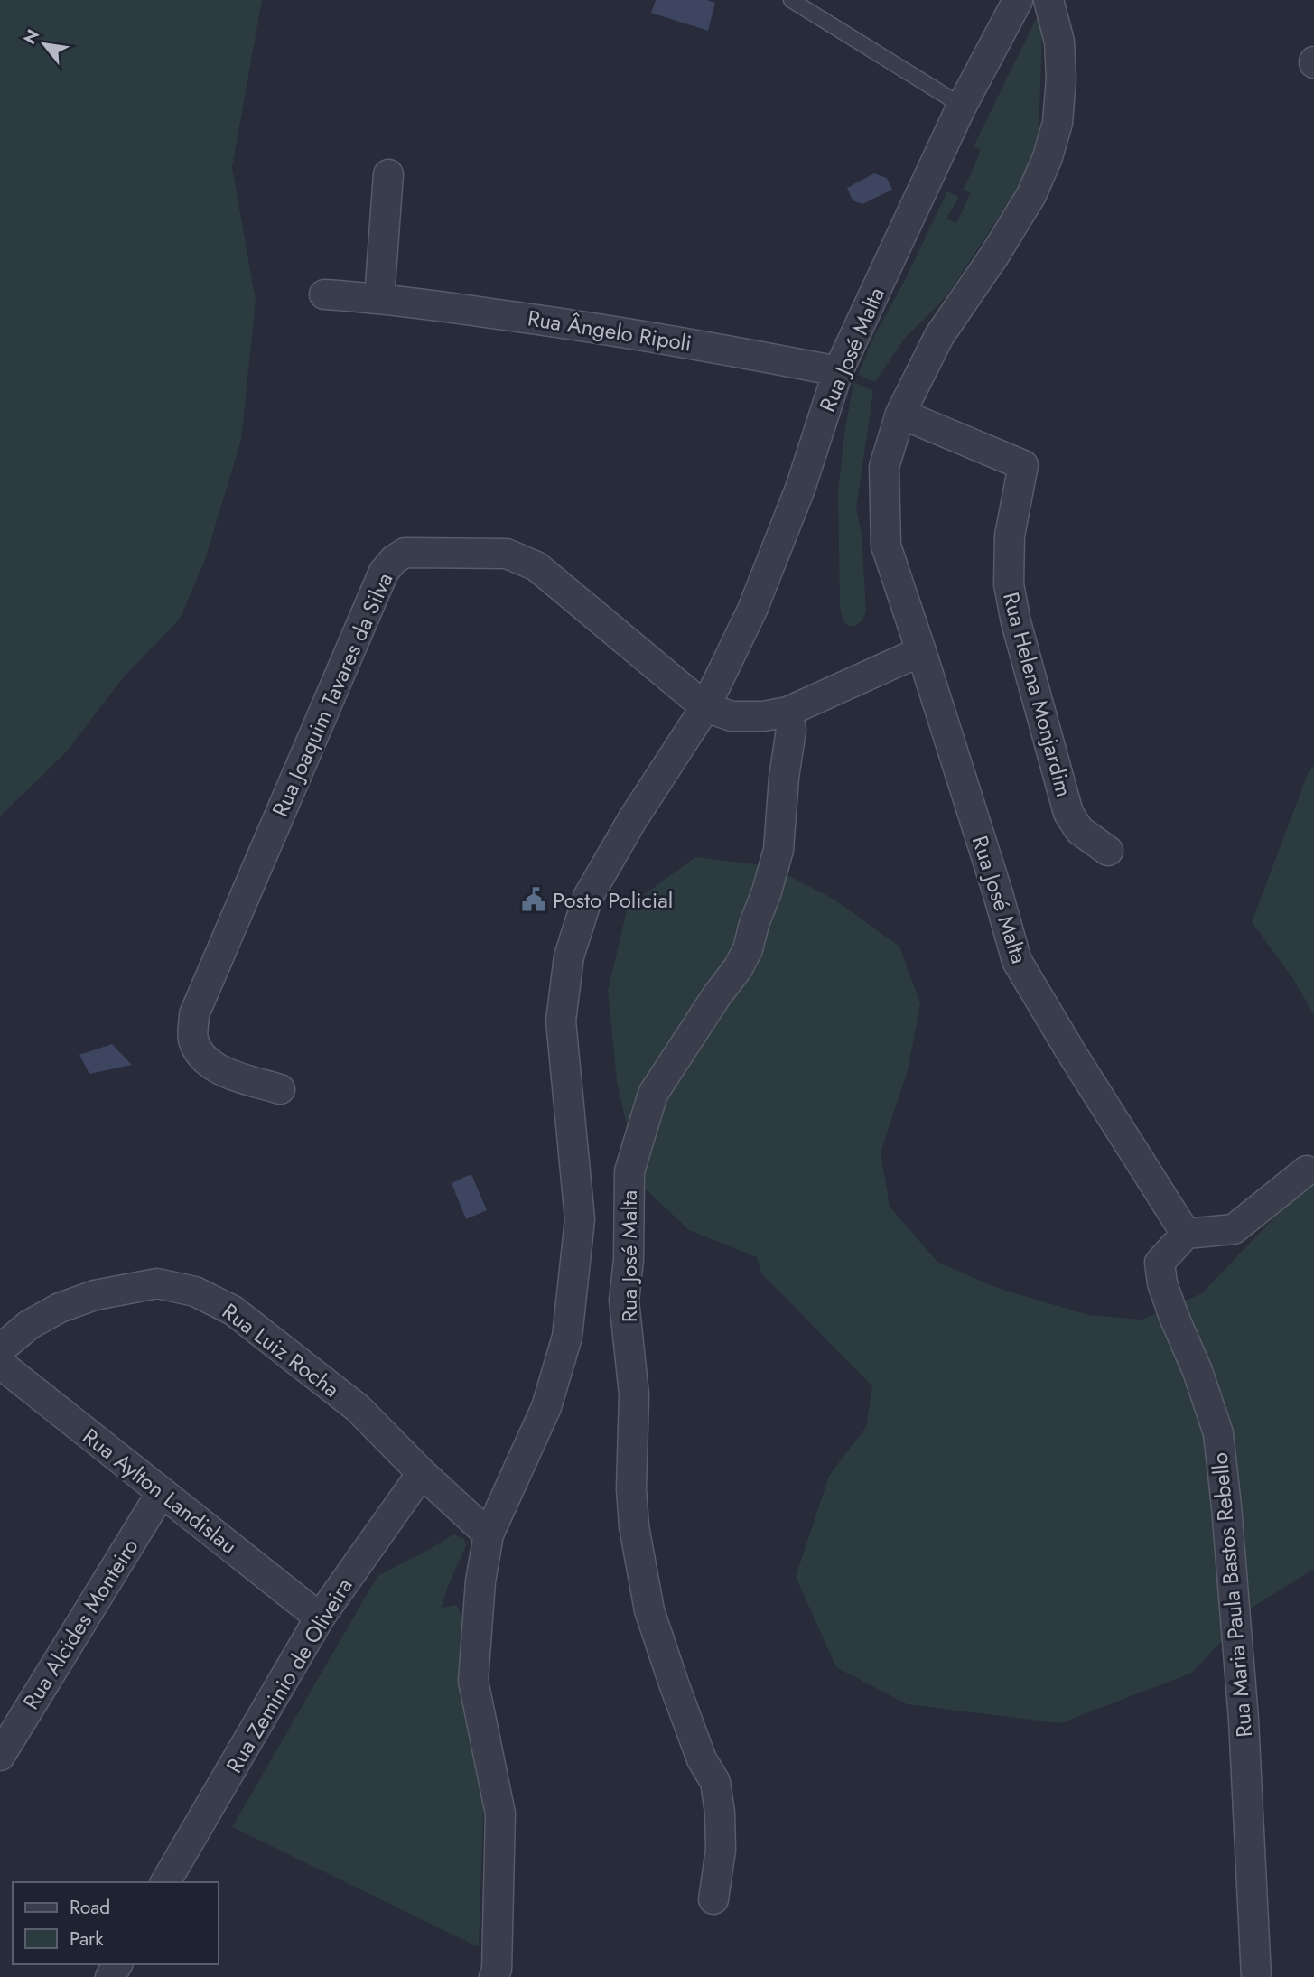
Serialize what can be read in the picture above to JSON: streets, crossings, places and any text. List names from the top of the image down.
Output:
{
  "streets": {
    "street": [
      "Rua Ângelo Ripoli",
      "Rua José Malta",
      "Rua Joaquim Tavares da Silva",
      "Rua Helena Monjardim",
      "Rua Luiz Rocha",
      "Rua Aylton Landislau",
      "Rua Maria Paula Bastos Rebello",
      "Rua Alcides Monteiro",
      "Rua Zeminio de Oliveira"
    ]
  },
  "crossings": [
    ["Rua Ângelo Ripoli", "Rua José Malta"],
    ["Rua José Malta", "Rua Joaquim Tavares da Silva"],
    ["Rua José Malta", "Rua Helena Monjardim"],
    ["Rua José Malta", "Rua Luiz Rocha"],
    ["Rua José Malta", "Rua Maria Paula Bastos Rebello"],
    ["Rua Luiz Rocha", "Rua Zeminio de Oliveira"],
    ["Rua Aylton Landislau", "Rua Alcides Monteiro"],
    ["Rua Aylton Landislau", "Rua Zeminio de Oliveira"]
  ],
  "places": {
    "public building": ["Posto Policial"]
  },
  "legend": ["Road", "Park"],
  "north": "top left"
}
